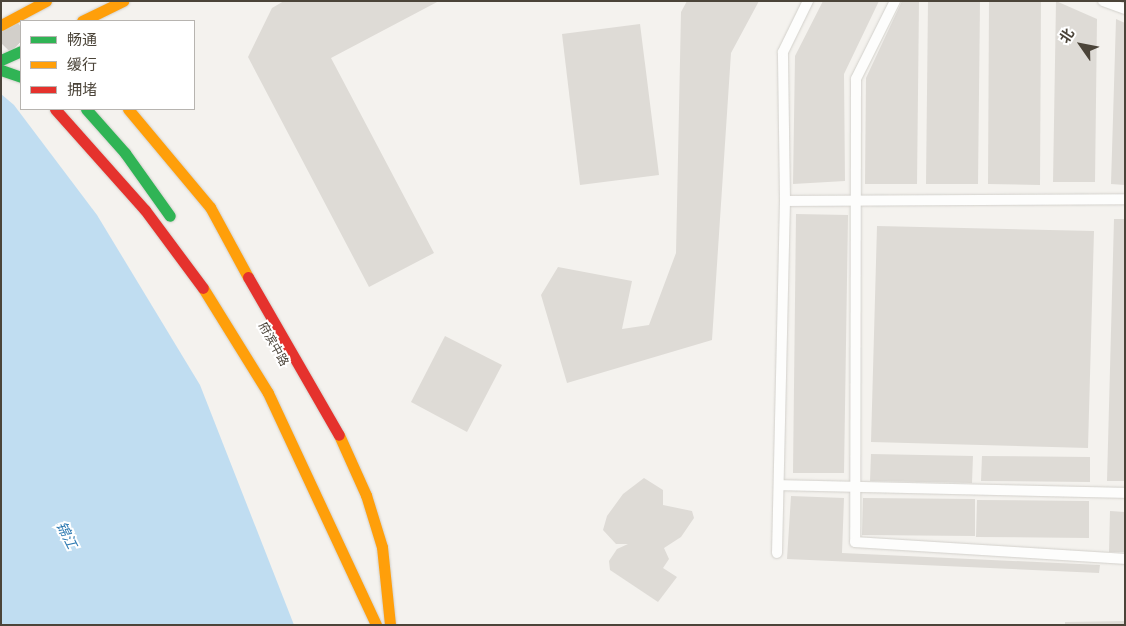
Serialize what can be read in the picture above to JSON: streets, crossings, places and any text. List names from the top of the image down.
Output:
{
  "water": ["锦江"],
  "legend": ["畅通", "缓行", "拥堵"],
  "north": "top left"
}
